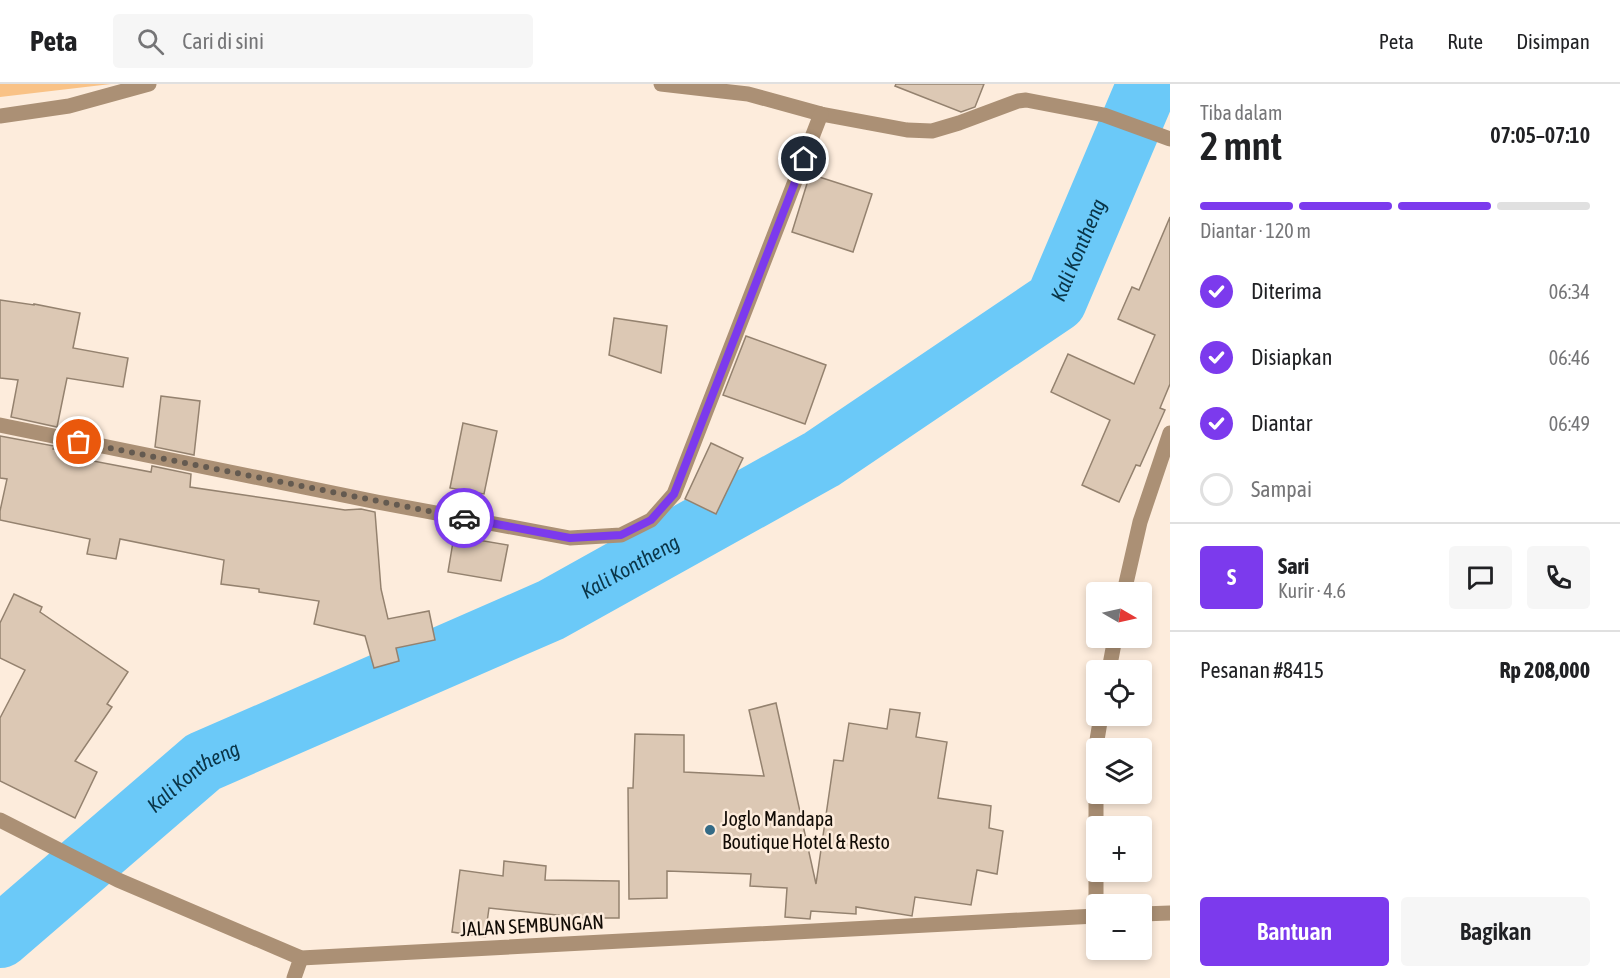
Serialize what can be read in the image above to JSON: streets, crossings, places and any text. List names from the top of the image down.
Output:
{
  "streets": {
    "street": ["JALAN SEMBUNGAN"]
  },
  "water": ["Kali Kontheng"],
  "places": ["Joglo Mandapa Boutique Hotel & Resto"],
  "north": "right",
  "page": {
    "header": "Peta",
    "search": "Cari di sini",
    "nav": ["Peta", "Rute", "Disimpan"],
    "heading": ["2 mnt", "Tiba dalam", "07:05–07:10"],
    "panel": [
      "Sari",
      "Kurir · 4.6",
      "Pesanan #8415",
      "Rp 208,000"
    ],
    "bar": "Diantar · 120 m",
    "list": [
      ["Diterima", "06:34"],
      ["Disiapkan", "06:46"],
      ["Diantar", "06:49"],
      "Sampai"
    ],
    "round": "S",
    "map_buttons": ["+", "−"],
    "buttons": ["Bantuan", "Bagikan"]
  }
}
